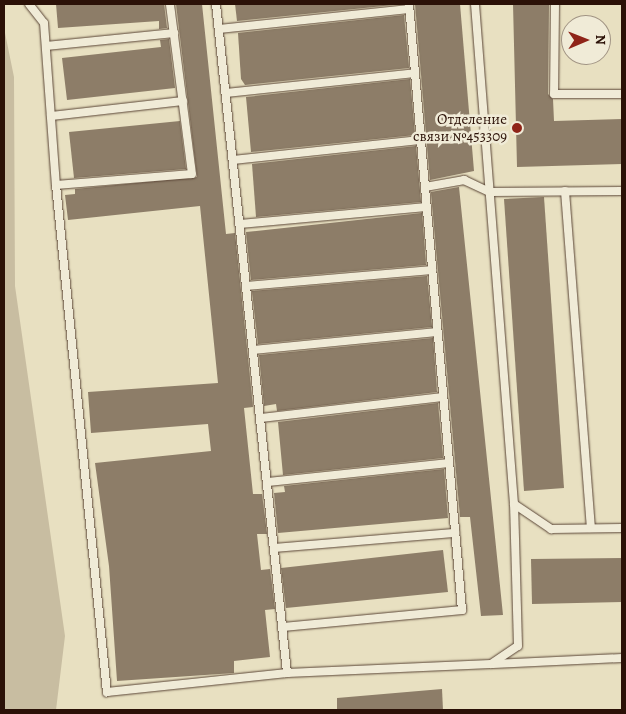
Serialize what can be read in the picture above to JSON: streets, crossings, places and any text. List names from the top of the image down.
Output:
{
  "places": ["Отделение связи №453309"],
  "north": "right"
}
